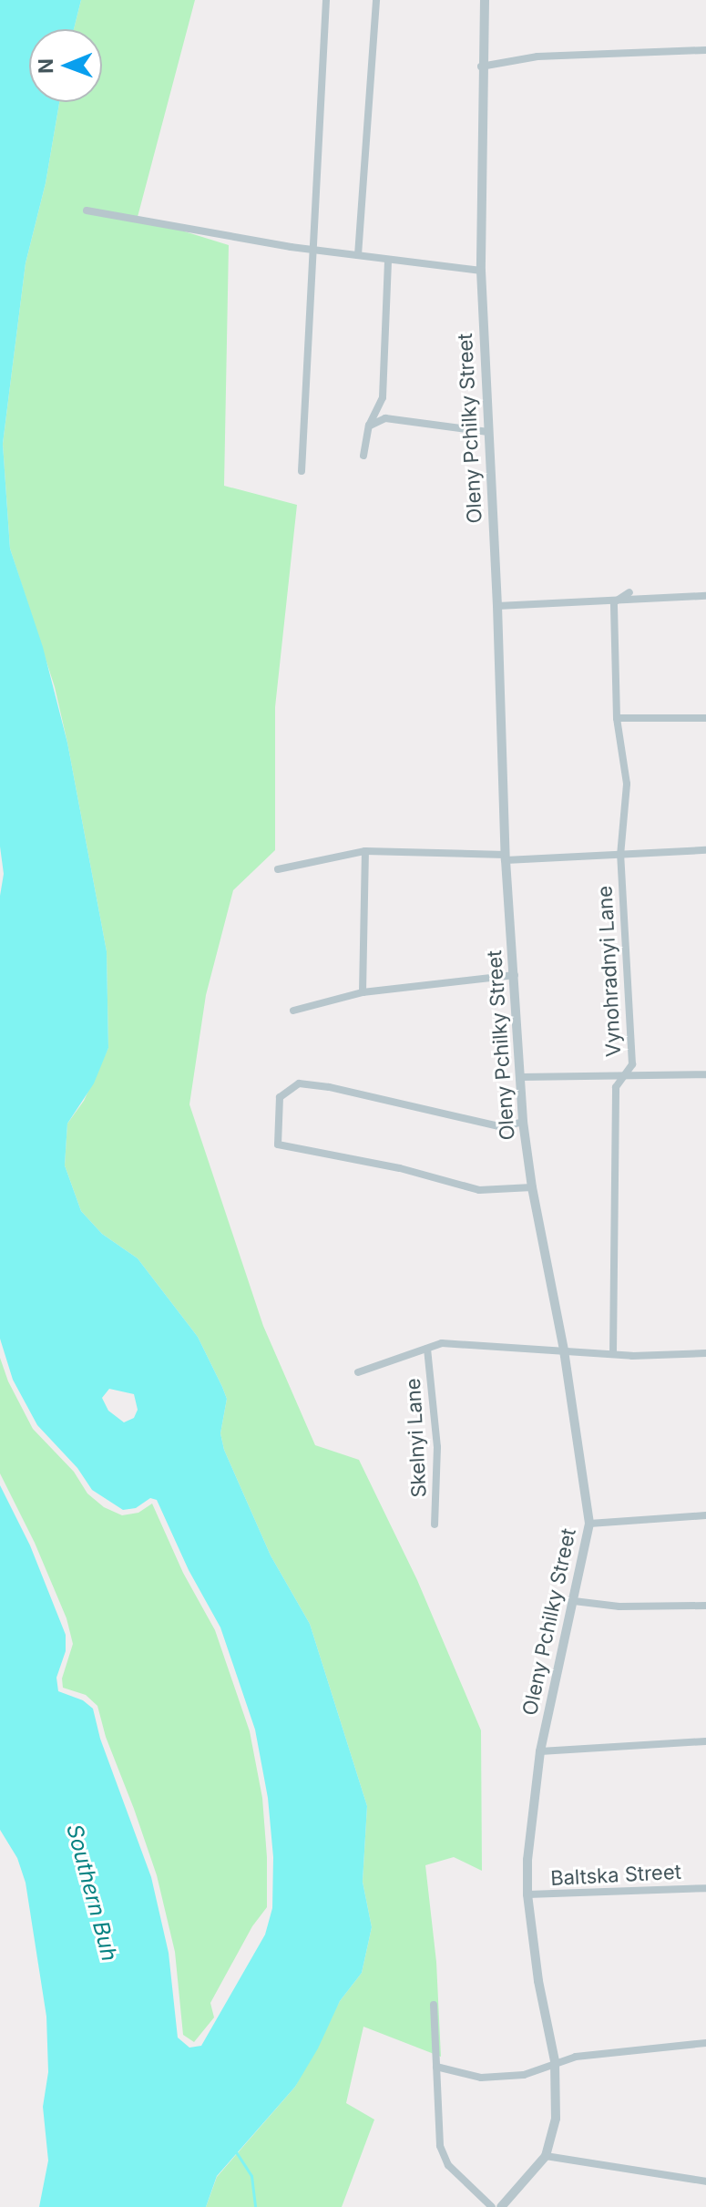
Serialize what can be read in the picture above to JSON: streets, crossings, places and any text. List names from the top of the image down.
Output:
{
  "streets": {
    "street": [
      "Oleny Pchilky Street",
      "Vynohradnyi Lane",
      "Skelnyi Lane",
      "Baltska Street"
    ]
  },
  "crossings": [
    ["Oleny Pchilky Street", "Skelnyi Lane"],
    ["Oleny Pchilky Street", "Baltska Street"],
    ["Vynohradnyi Lane", "Skelnyi Lane"]
  ],
  "water": ["Southern Buh"],
  "north": "left"
}
